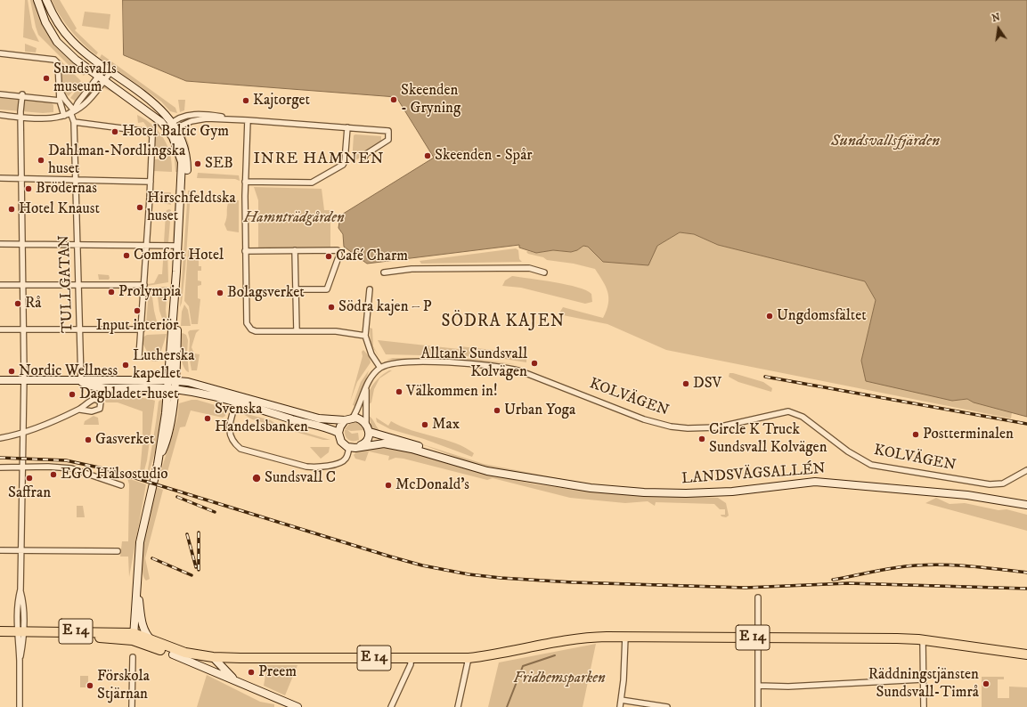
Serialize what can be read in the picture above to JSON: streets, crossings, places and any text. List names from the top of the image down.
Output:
{
  "streets": {
    "highway": ["E 14"],
    "main road": ["LANDSVÄGSALLÉN"],
    "street": ["TULLGATAN", "KOLVÄGEN"]
  },
  "districts": ["INRE HAMNEN", "SÖDRA KAJEN"],
  "water": ["Sundsvallsfjärden"],
  "parks": ["Hamnträdgården", "Fridhemsparken"],
  "places": [
    "Sundsvalls museum",
    "Skeenden - Gryning",
    "Kajtorget",
    "Hotel Baltic Gym",
    "Skeenden - Spår",
    "Dahlman-Nordlingska huset",
    "SEB",
    "Brödernas",
    "Hirschfeldtska huset",
    "Hotel Knaust",
    "Comfort Hotel",
    "Café Charm",
    "Prolympia",
    "Bolagsverket",
    "Rå",
    "Södra kajen – P",
    "Input interiör",
    "Ungdomsfältet",
    "Alltank Sundsvall Kolvägen",
    "Lutherska kapellet",
    "Nordic Wellness",
    "DSV",
    "Välkommen in!",
    "Dagbladet-huset",
    "Urban Yoga",
    "Svenska Handelsbanken",
    "Max",
    "Postterminalen",
    "Circle K Truck Sundsvall Kolvägen",
    "Gasverket",
    "EGO Hälsostudio",
    "Saffran",
    "Sundsvall C",
    "McDonald's",
    "Preem",
    "Räddningstjänsten Sundsvall-Timrå",
    "Förskola Stjärnan"
  ],
  "north": "top"
}
